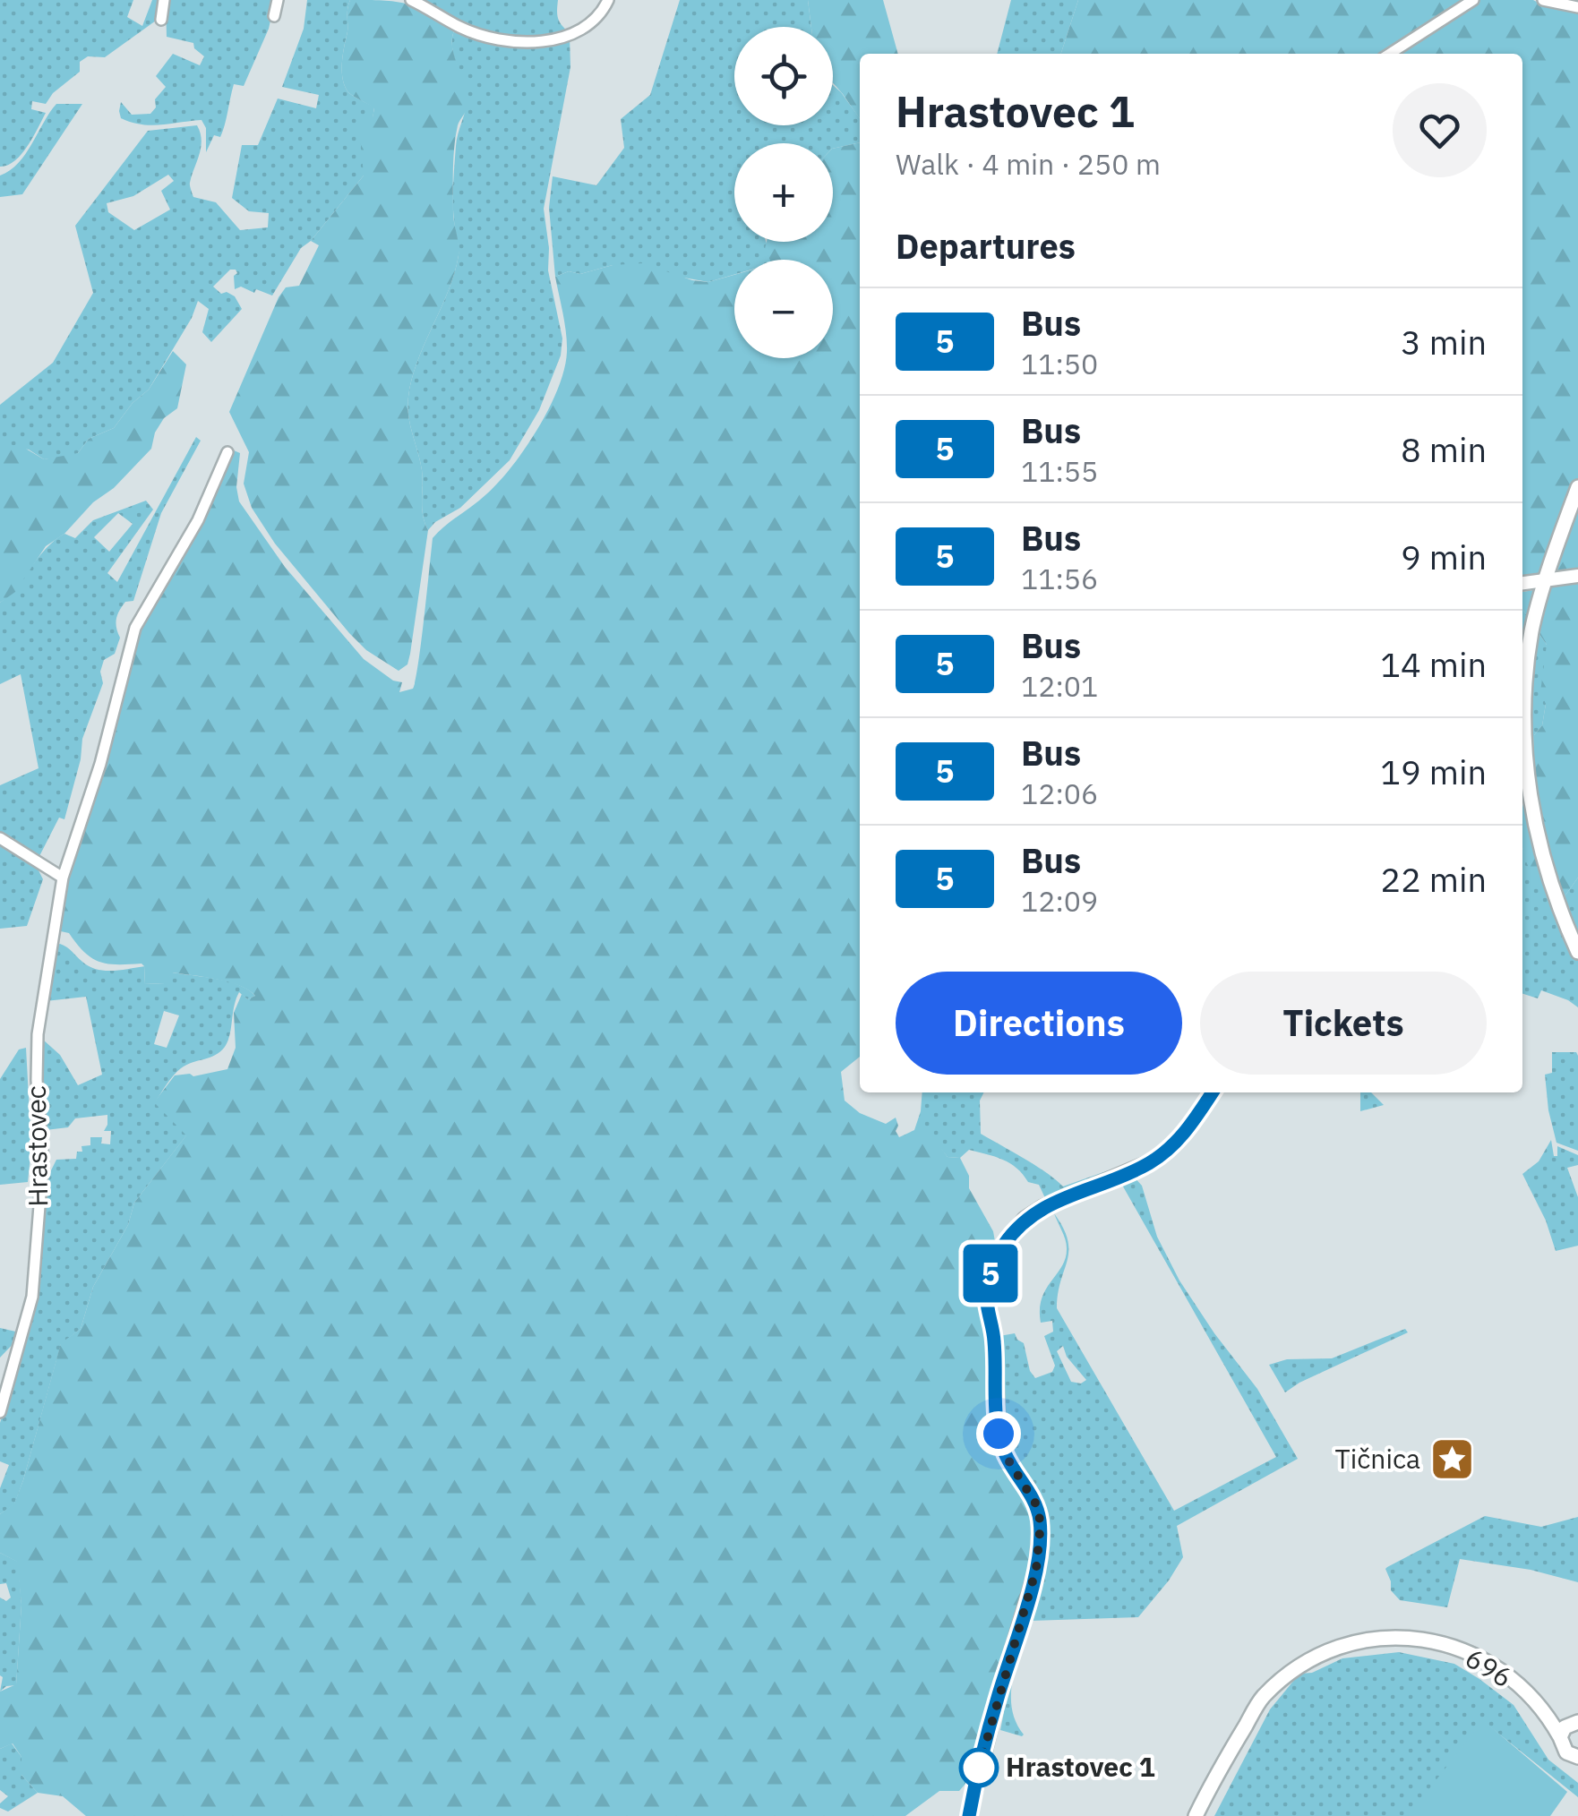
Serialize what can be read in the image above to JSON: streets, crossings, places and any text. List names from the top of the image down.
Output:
{
  "streets": {
    "main road": ["696"],
    "street": ["Hrastovec"]
  },
  "places": {
    "place": ["Tičnica"],
    "other": ["Hrastovec 1"]
  },
  "lines": ["bus line 5"],
  "page": {
    "on_map": "5",
    "map_buttons": ["+", "−"],
    "heading": [
      ["Hrastovec 1", "Walk · 4 min · 250 m"],
      "Departures"
    ],
    "list": [
      {
        "mark": "5",
        "name": "Bus",
        "note": "11:50",
        "value": "3 min"
      },
      {
        "mark": "5",
        "name": "Bus",
        "note": "11:55",
        "value": "8 min"
      },
      {
        "mark": "5",
        "name": "Bus",
        "note": "11:56",
        "value": "9 min"
      },
      {
        "mark": "5",
        "name": "Bus",
        "note": "12:01",
        "value": "14 min"
      },
      {
        "mark": "5",
        "name": "Bus",
        "note": "12:06",
        "value": "19 min"
      },
      {
        "mark": "5",
        "name": "Bus",
        "note": "12:09",
        "value": "22 min"
      }
    ],
    "buttons": ["Directions", "Tickets"]
  }
}
